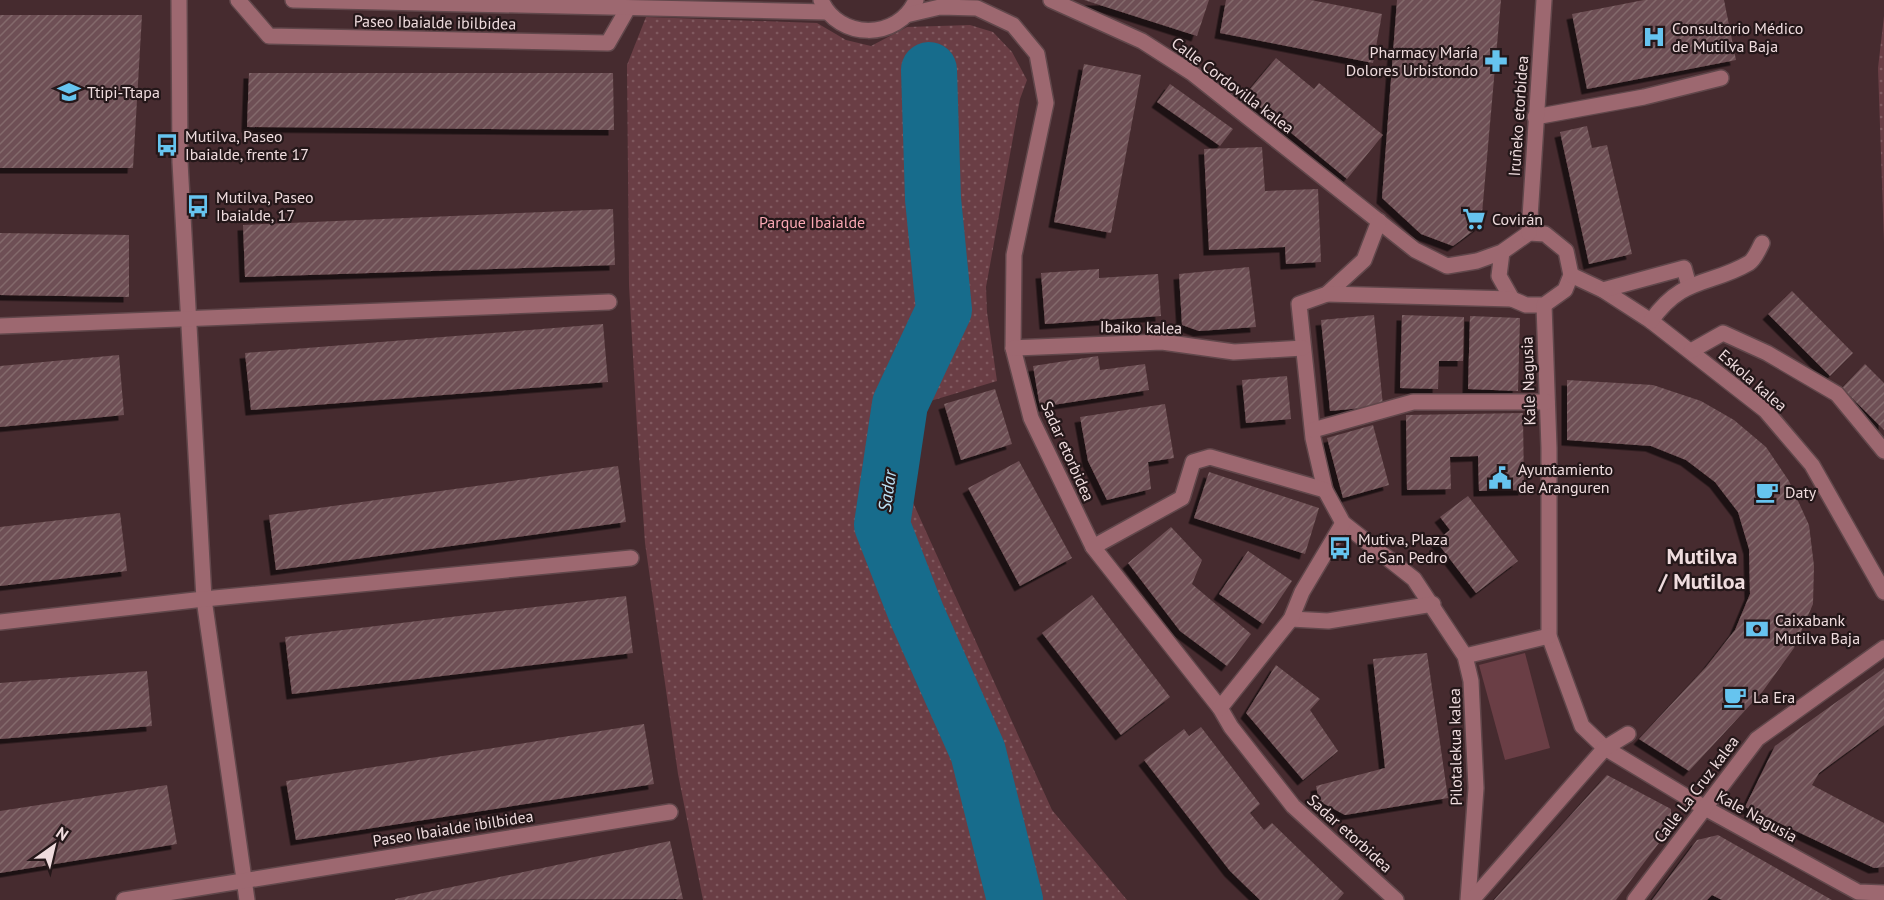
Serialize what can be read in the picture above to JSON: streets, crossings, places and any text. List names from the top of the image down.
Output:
{
  "streets": {
    "street": [
      "Paseo Ibaialde ibilbidea",
      "Calle Cordovilla kalea",
      "Iruñeko etorbidea",
      "Ibaiko kalea",
      "Eskola kalea",
      "Kale Nagusia",
      "Sadar etorbidea",
      "Pilotalekua kalea",
      "Calle La Cruz kalea"
    ]
  },
  "crossings": [
    ["Calle Cordovilla kalea", "Iruñeko etorbidea"],
    ["Calle Cordovilla kalea", "Eskola kalea"],
    ["Calle Cordovilla kalea", "Kale Nagusia"],
    ["Iruñeko etorbidea", "Eskola kalea"],
    ["Iruñeko etorbidea", "Kale Nagusia"],
    ["Ibaiko kalea", "Sadar etorbidea"],
    ["Eskola kalea", "Kale Nagusia"],
    ["Kale Nagusia", "Pilotalekua kalea"],
    ["Kale Nagusia", "Calle La Cruz kalea"]
  ],
  "districts": ["Mutilva / Mutiloa"],
  "water": ["Sadar"],
  "parks": ["Parque Ibaialde"],
  "places": {
    "hospital": ["Consultorio Médico de Mutilva Baja"],
    "pharmacy": ["Pharmacy María Dolores Urbistondo"],
    "school or university": ["Ttipi-Ttapa"],
    "bus stop": ["Mutilva, Paseo Ibaialde, frente 17", "Mutilva, Paseo Ibaialde, 17", "Mutiva, Plaza de San Pedro"],
    "supermarket": ["Covirán"],
    "public building": ["Ayuntamiento de Aranguren"],
    "cafe": ["Daty", "La Era"],
    "bank": ["Caixabank Mutilva Baja"]
  },
  "north": "top right"
}
